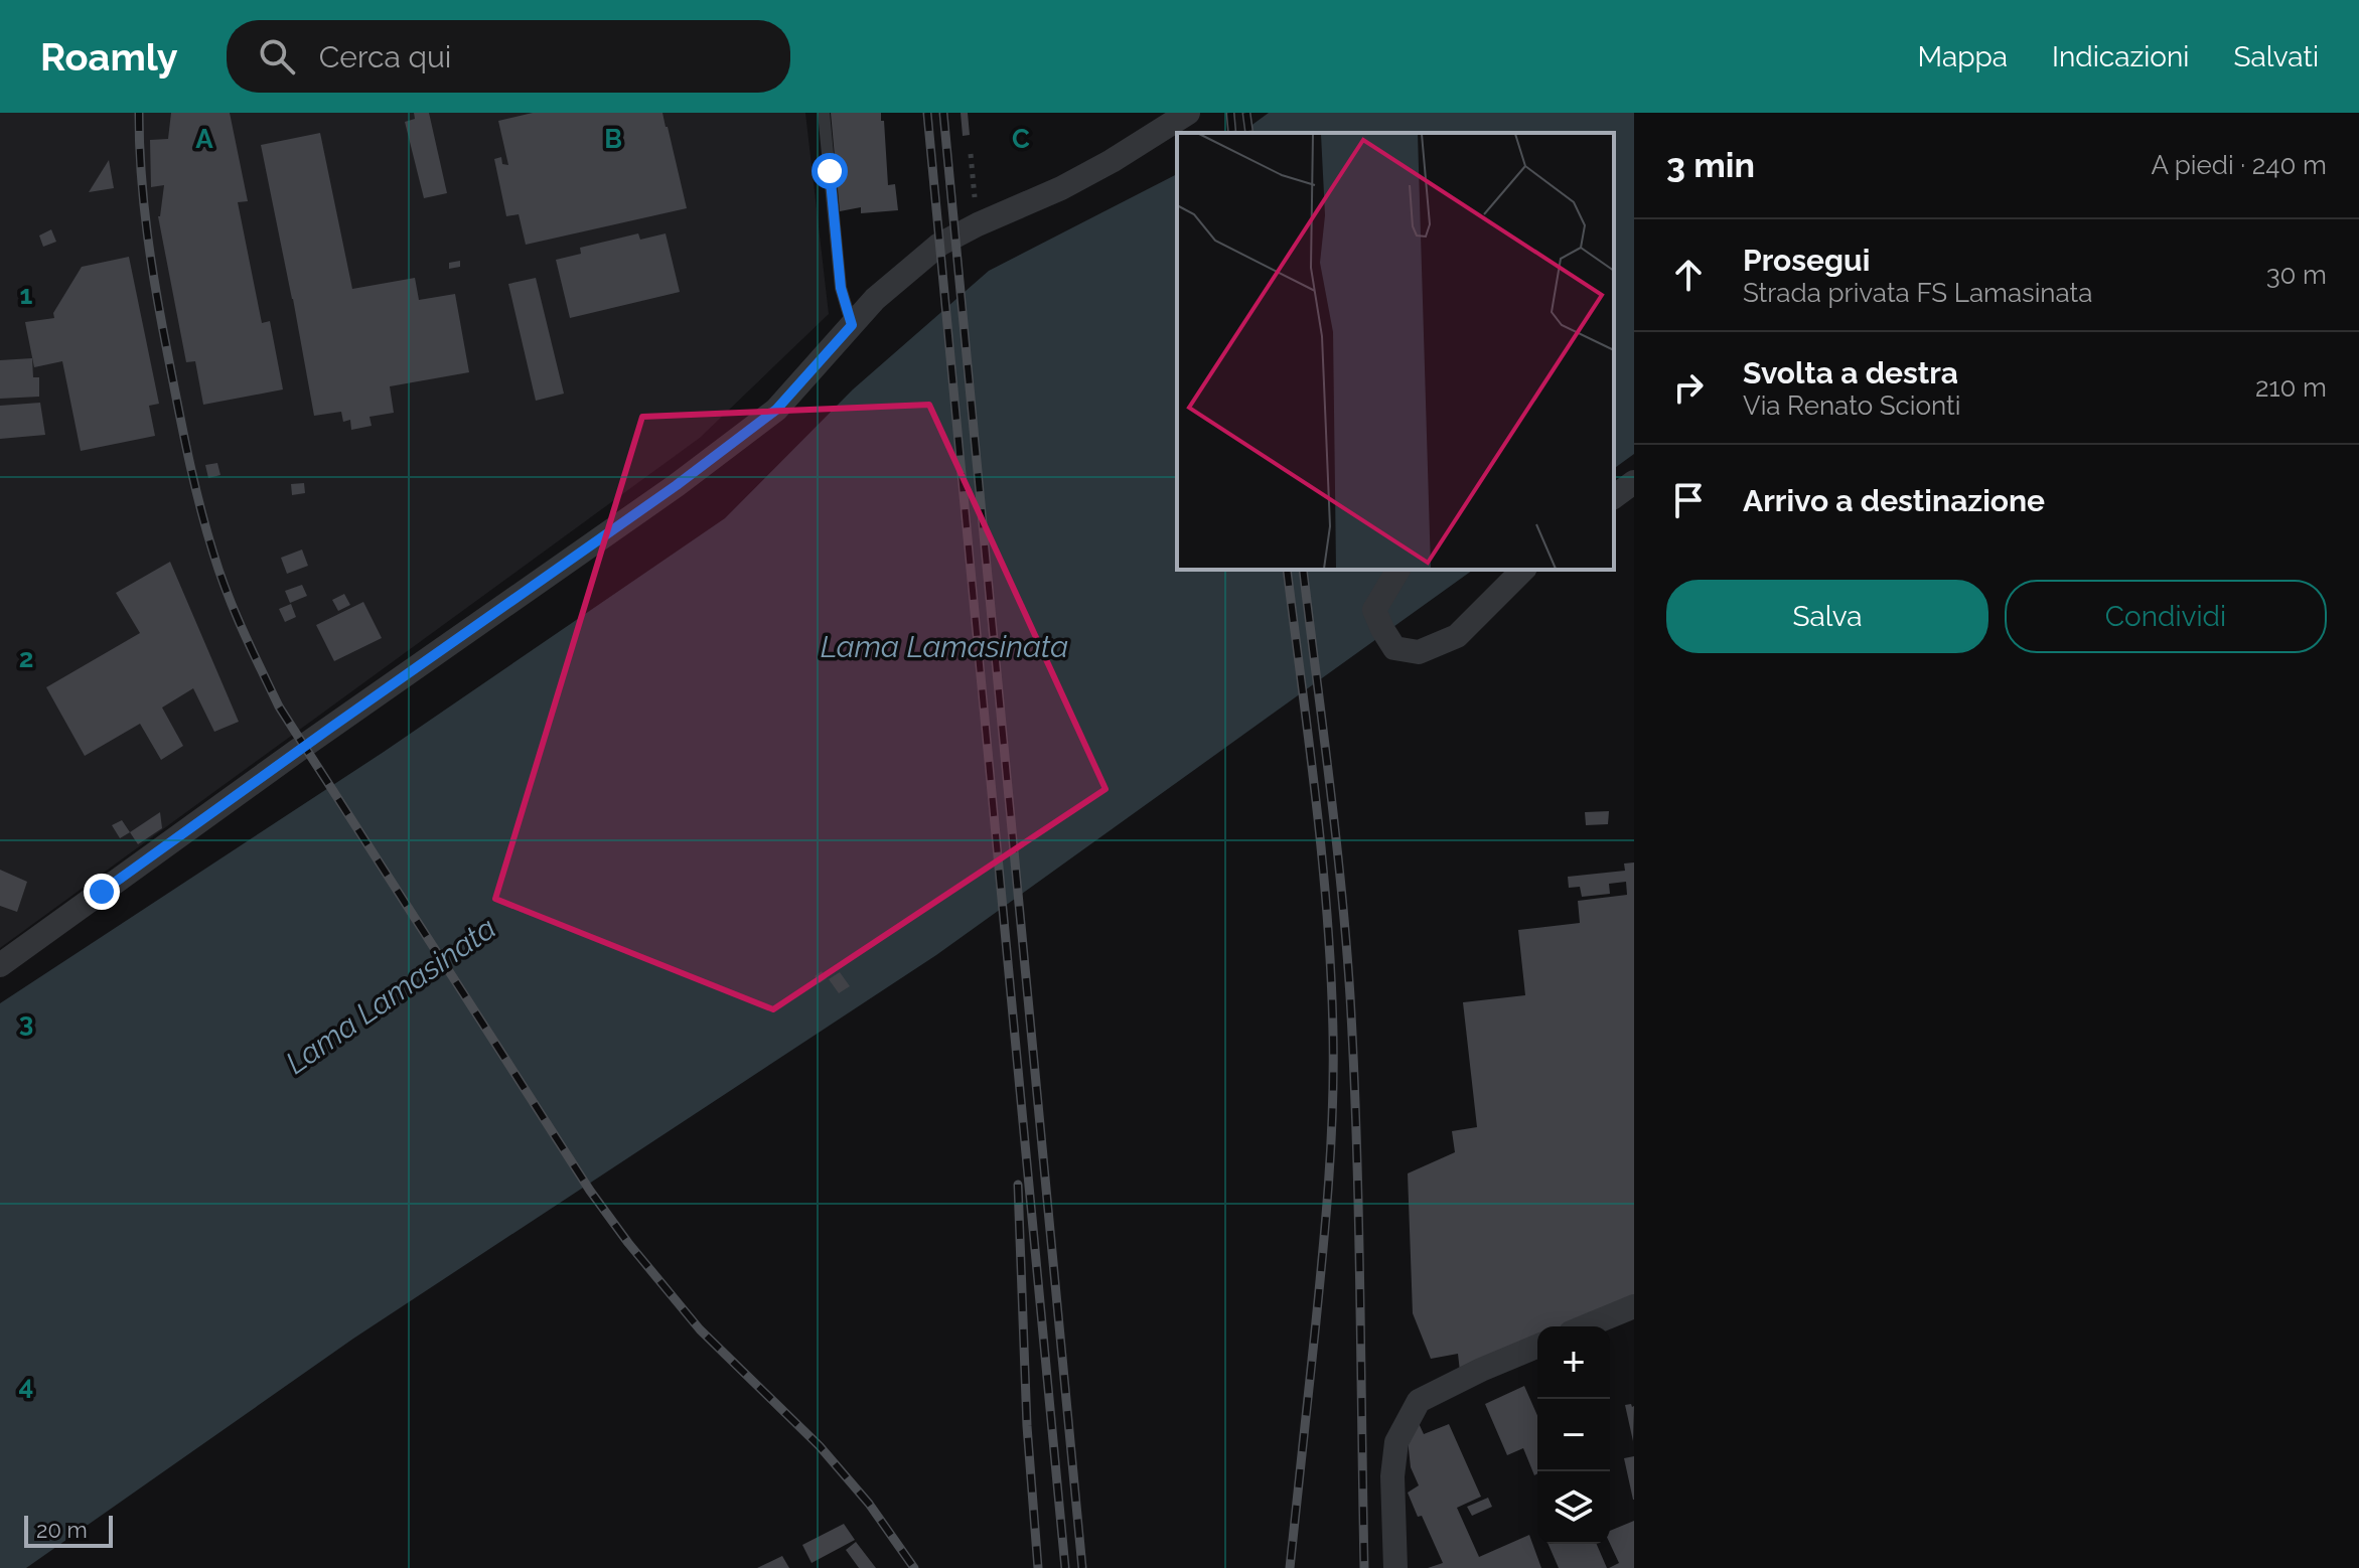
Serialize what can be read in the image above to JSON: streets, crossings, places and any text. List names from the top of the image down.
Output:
{
  "water": ["Lama Lamasinata"],
  "scale_bar": "20 m",
  "page": {
    "header": "Roamly",
    "search": "Cerca qui",
    "nav": ["Mappa", "Indicazioni", "Salvati"],
    "heading": ["3 min", "A piedi · 240 m"],
    "list": [
      ["Prosegui", "Strada privata FS Lamasinata", "30 m"],
      ["Svolta a destra", "Via Renato Scionti", "210 m"],
      "Arrivo a destinazione"
    ],
    "buttons": ["Salva", "Condividi"],
    "map_buttons": ["+", "−"],
    "scale": "20 m"
  },
  "grid": {
    "columns": ["A", "B", "C"],
    "rows": [
      "1",
      "2",
      "3",
      "4"
    ]
  }
}
